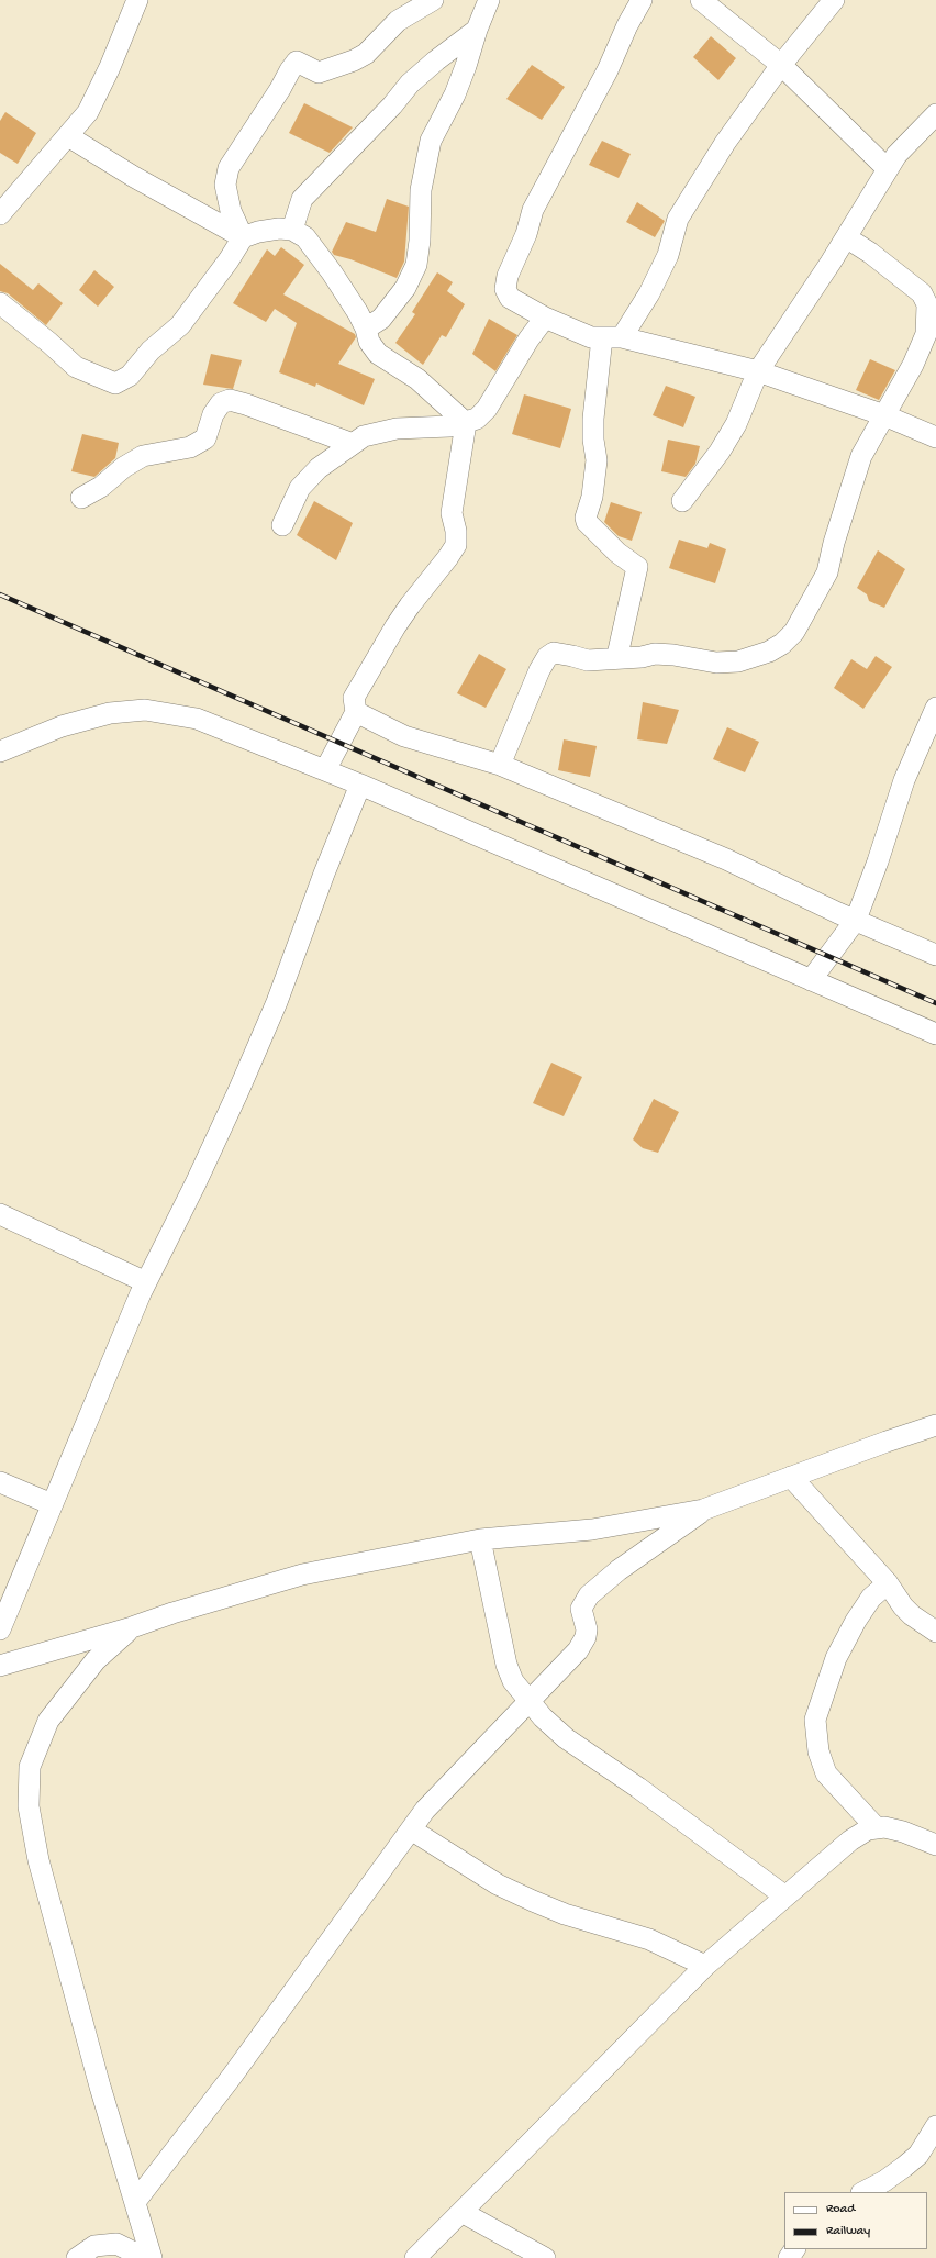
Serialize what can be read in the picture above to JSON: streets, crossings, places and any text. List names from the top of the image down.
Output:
{
  "legend": ["Road", "Railway"]
}
